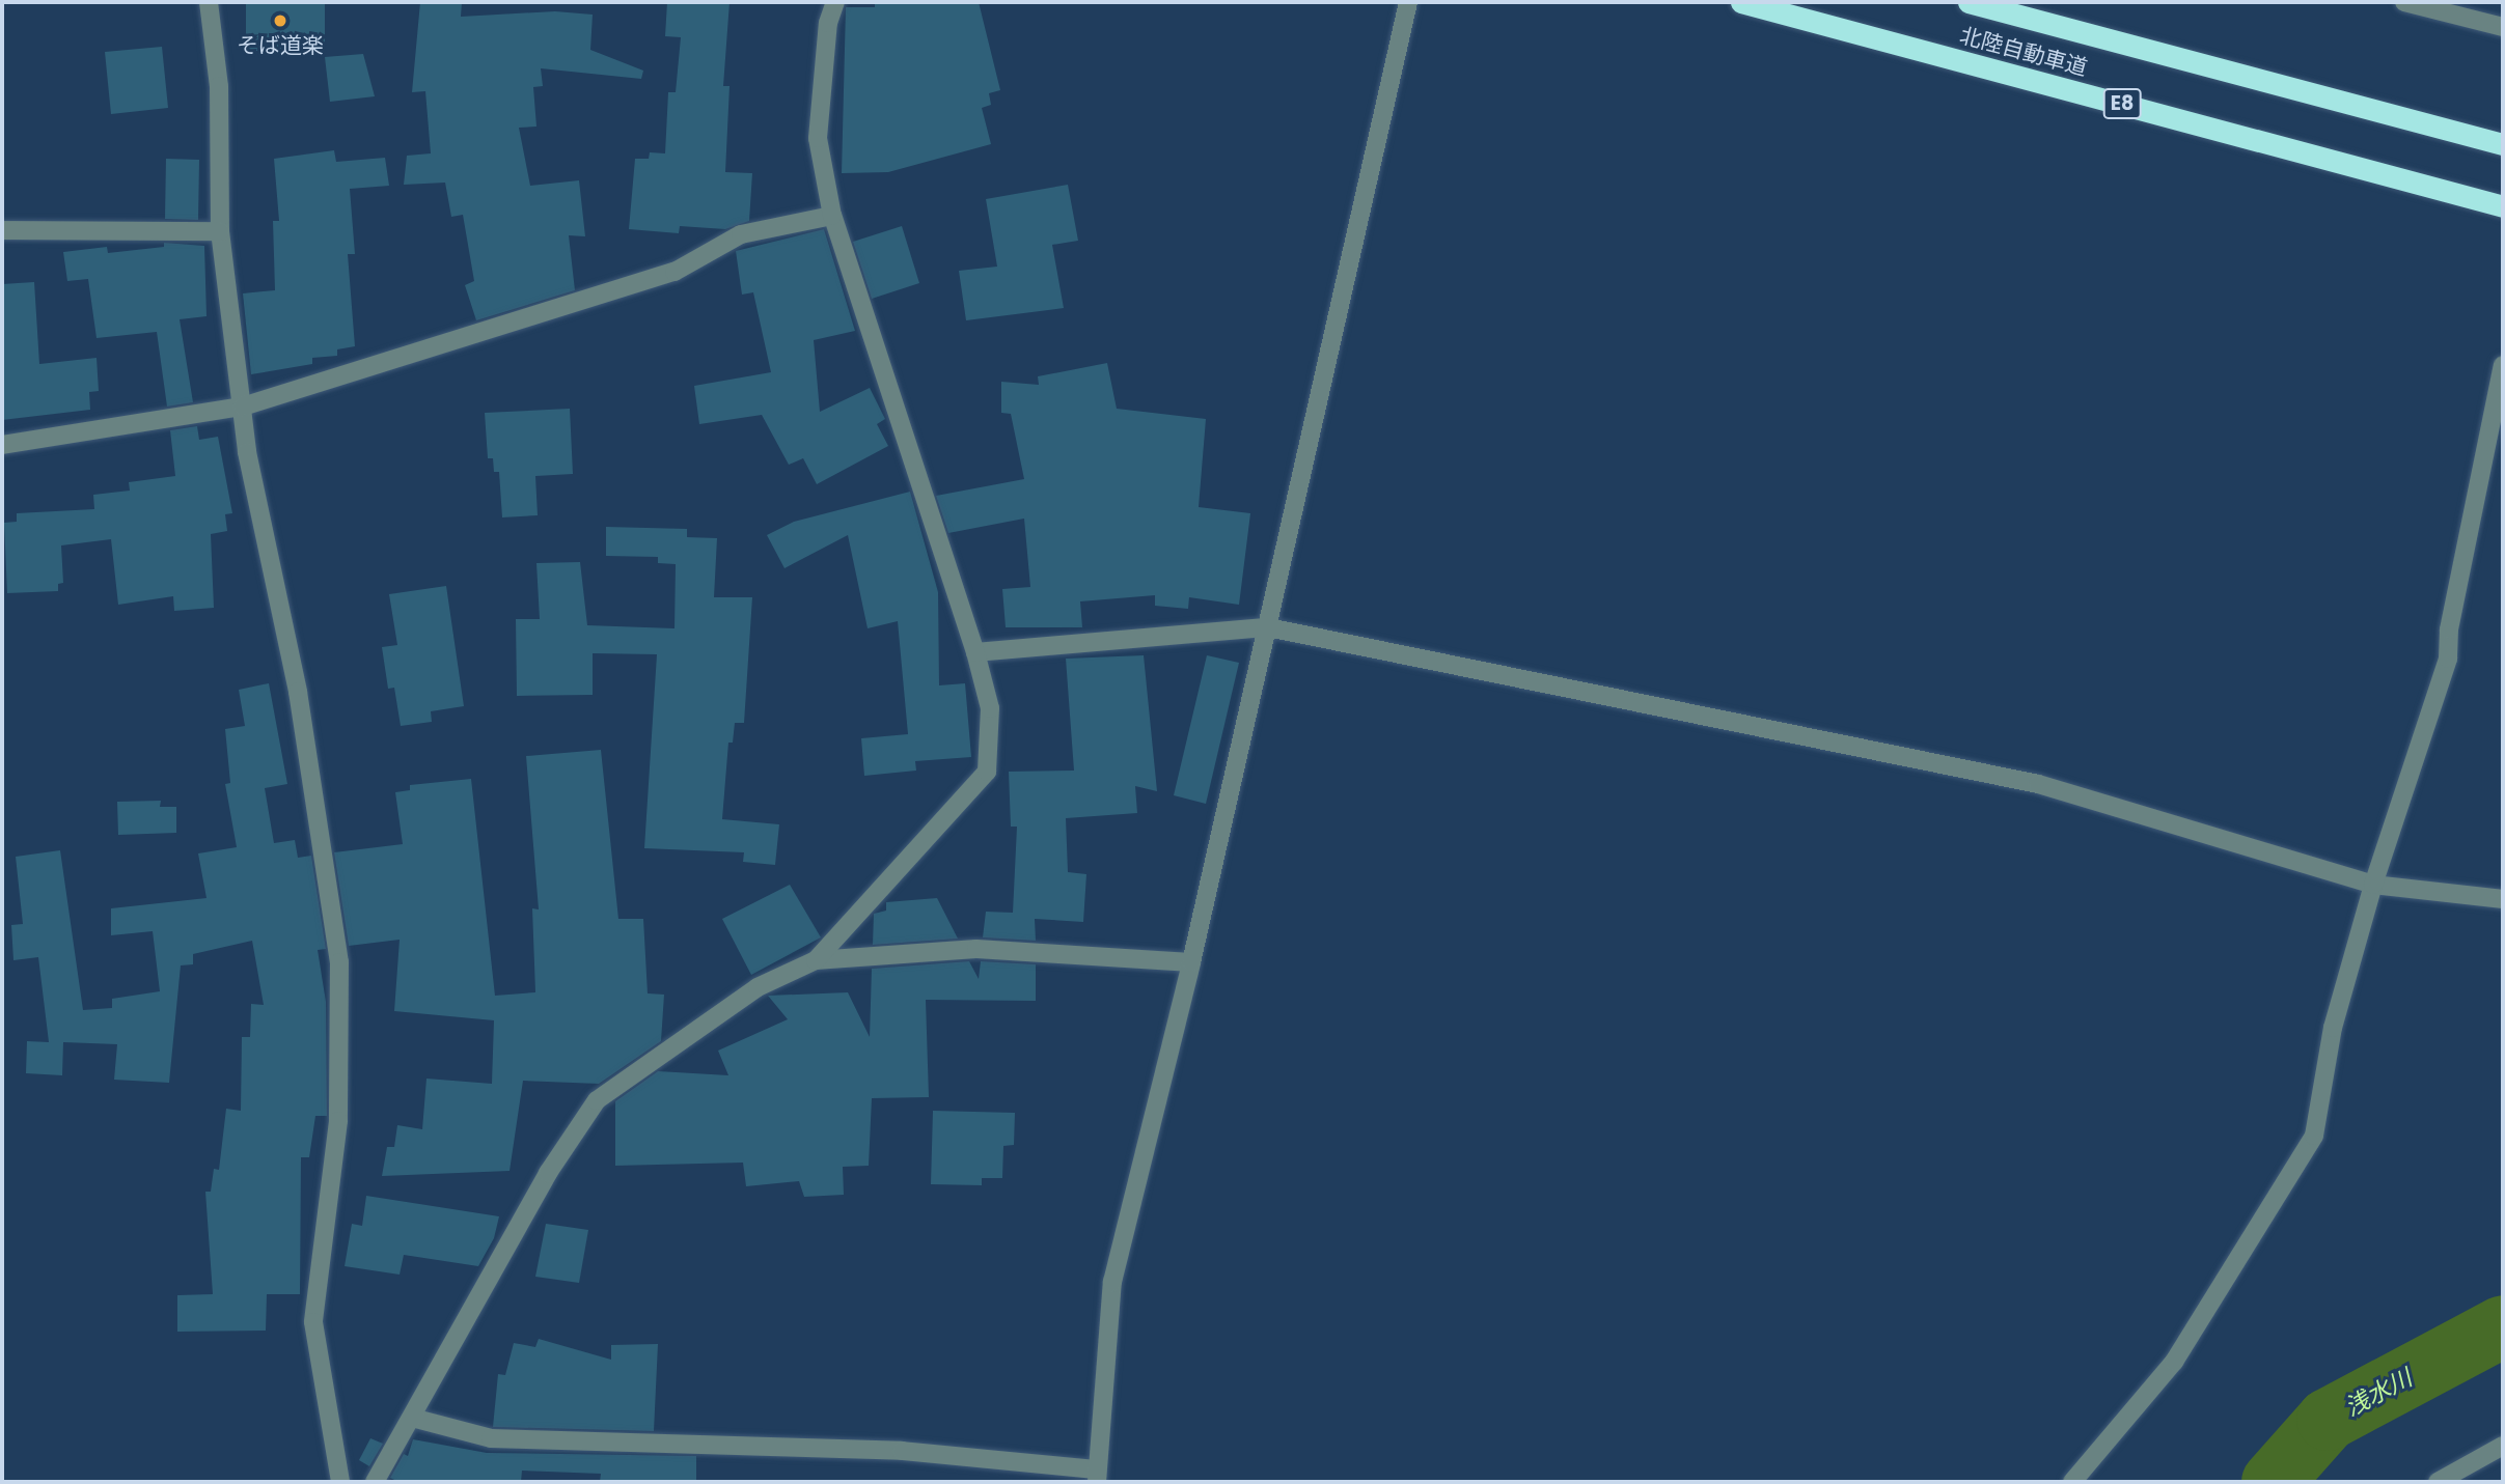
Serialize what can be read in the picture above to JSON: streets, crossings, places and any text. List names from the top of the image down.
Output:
{
  "streets": {
    "highway": ["北陸自動車道", "E8"]
  },
  "water": ["浅水川"],
  "places": ["そば道楽"]
}
